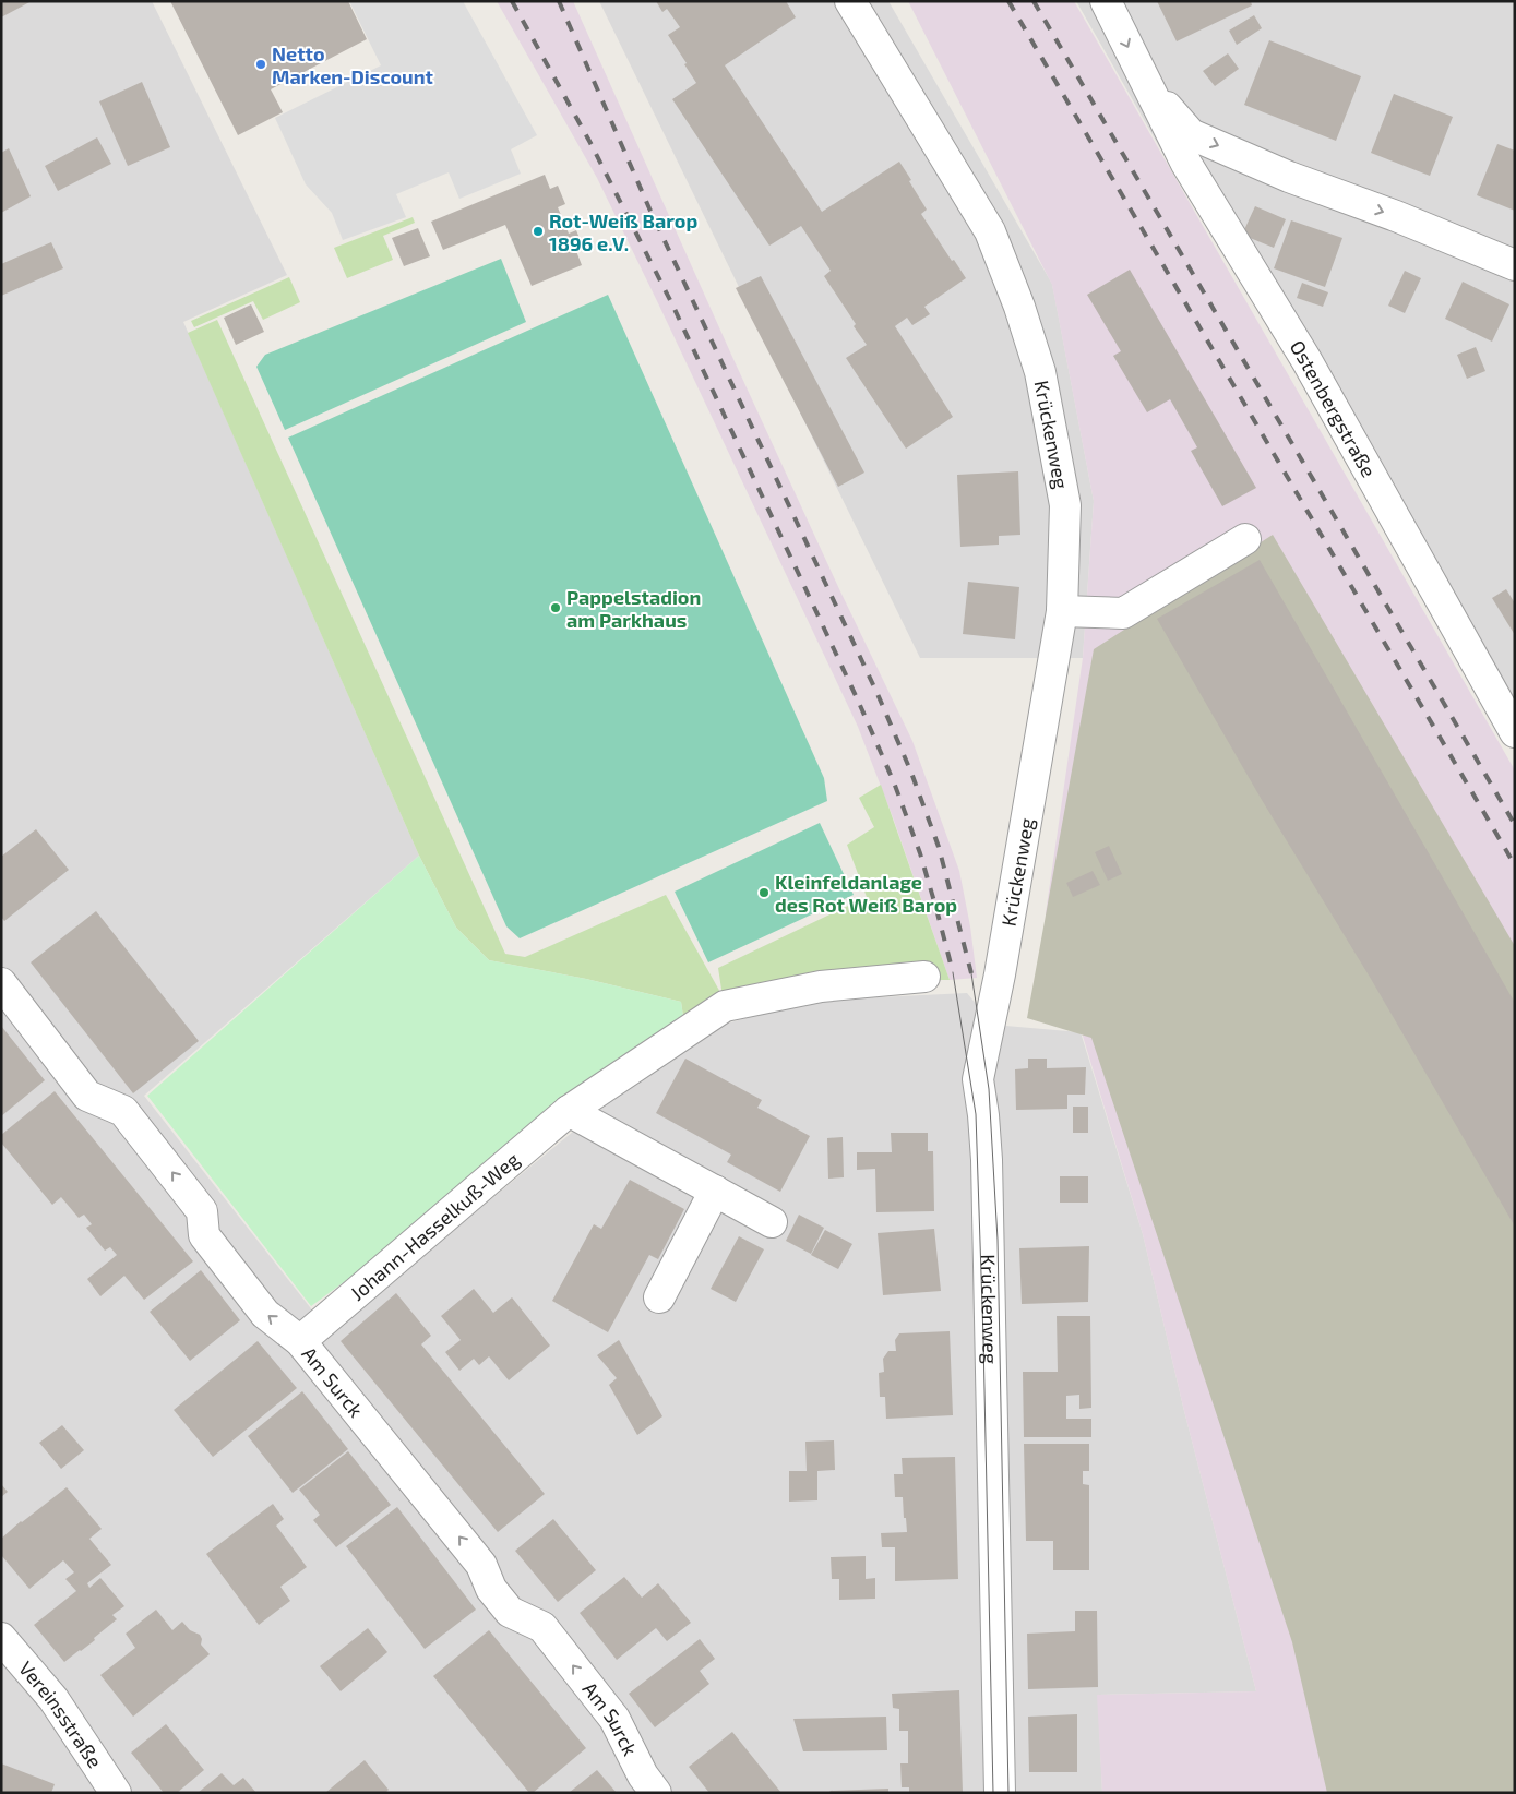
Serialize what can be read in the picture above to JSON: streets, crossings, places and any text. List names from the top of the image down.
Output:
{
  "streets": {
    "street": [
      "Ostenbergstraße",
      "Krückenweg",
      "Johann-Hasselkuß-Weg",
      "Am Surck",
      "Vereinsstraße"
    ]
  },
  "crossings": [
    ["Johann-Hasselkuß-Weg", "Am Surck"]
  ],
  "one_way": ["Ostenbergstraße", "Am Surck"],
  "places": [
    "Netto Marken-Discount",
    "Rot-Weiß Barop 1896 e.V.",
    "Pappelstadion am Parkhaus",
    "Kleinfeldanlage des Rot Weiß Barop"
  ]
}
